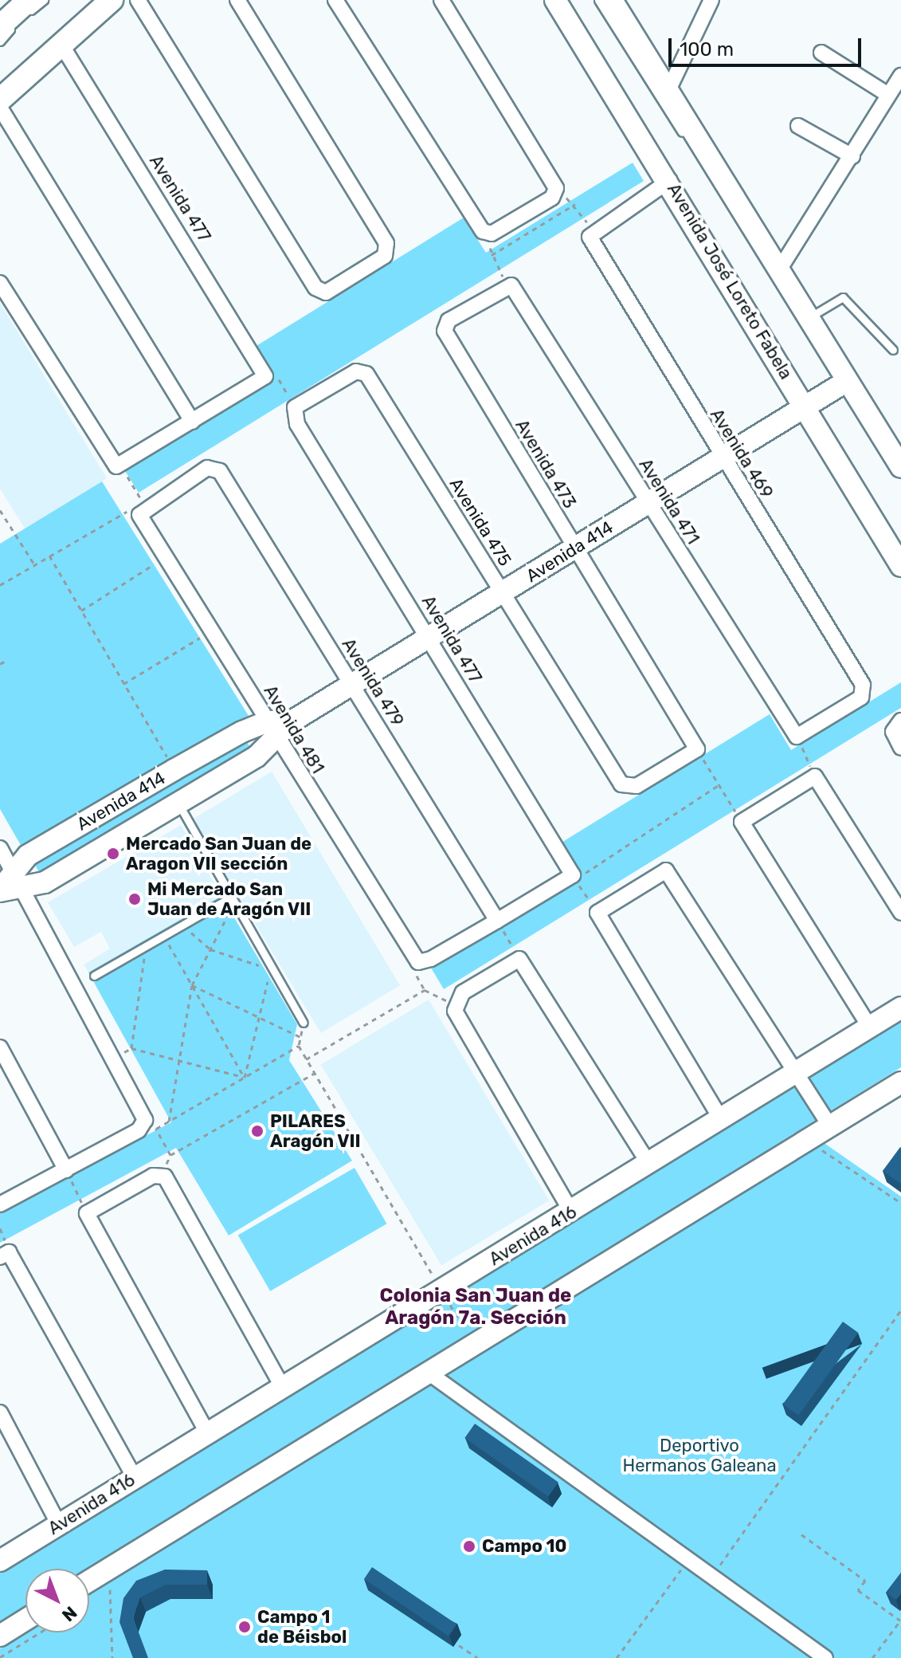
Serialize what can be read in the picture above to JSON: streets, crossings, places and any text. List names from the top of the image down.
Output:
{
  "streets": {
    "street": [
      "Avenida 477",
      "Avenida José Loreto Fabela",
      "Avenida 469",
      "Avenida 473",
      "Avenida 471",
      "Avenida 475",
      "Avenida 414",
      "Avenida 479",
      "Avenida 481",
      "Avenida 416"
    ]
  },
  "crossings": [
    ["Avenida 477", "Avenida 475"],
    ["Avenida 477", "Avenida 414"],
    ["Avenida 477", "Avenida 479"],
    ["Avenida 477", "Avenida 481"],
    ["Avenida José Loreto Fabela", "Avenida 414"],
    ["Avenida 469", "Avenida 471"],
    ["Avenida 469", "Avenida 414"],
    ["Avenida 473", "Avenida 471"],
    ["Avenida 473", "Avenida 475"],
    ["Avenida 473", "Avenida 414"],
    ["Avenida 471", "Avenida 414"],
    ["Avenida 475", "Avenida 414"],
    ["Avenida 414", "Avenida 479"],
    ["Avenida 414", "Avenida 481"],
    ["Avenida 479", "Avenida 481"]
  ],
  "districts": ["Colonia San Juan de Aragón 7a. Sección"],
  "parks": ["Deportivo Hermanos Galeana"],
  "places": [
    "Mercado San Juan de Aragon VII sección",
    "Mi Mercado San Juan de Aragón VII",
    "PILARES Aragón VII",
    "Campo 10",
    "Campo 1 de Béisbol"
  ],
  "scale_bar": "100 m",
  "north": "bottom right"
}
